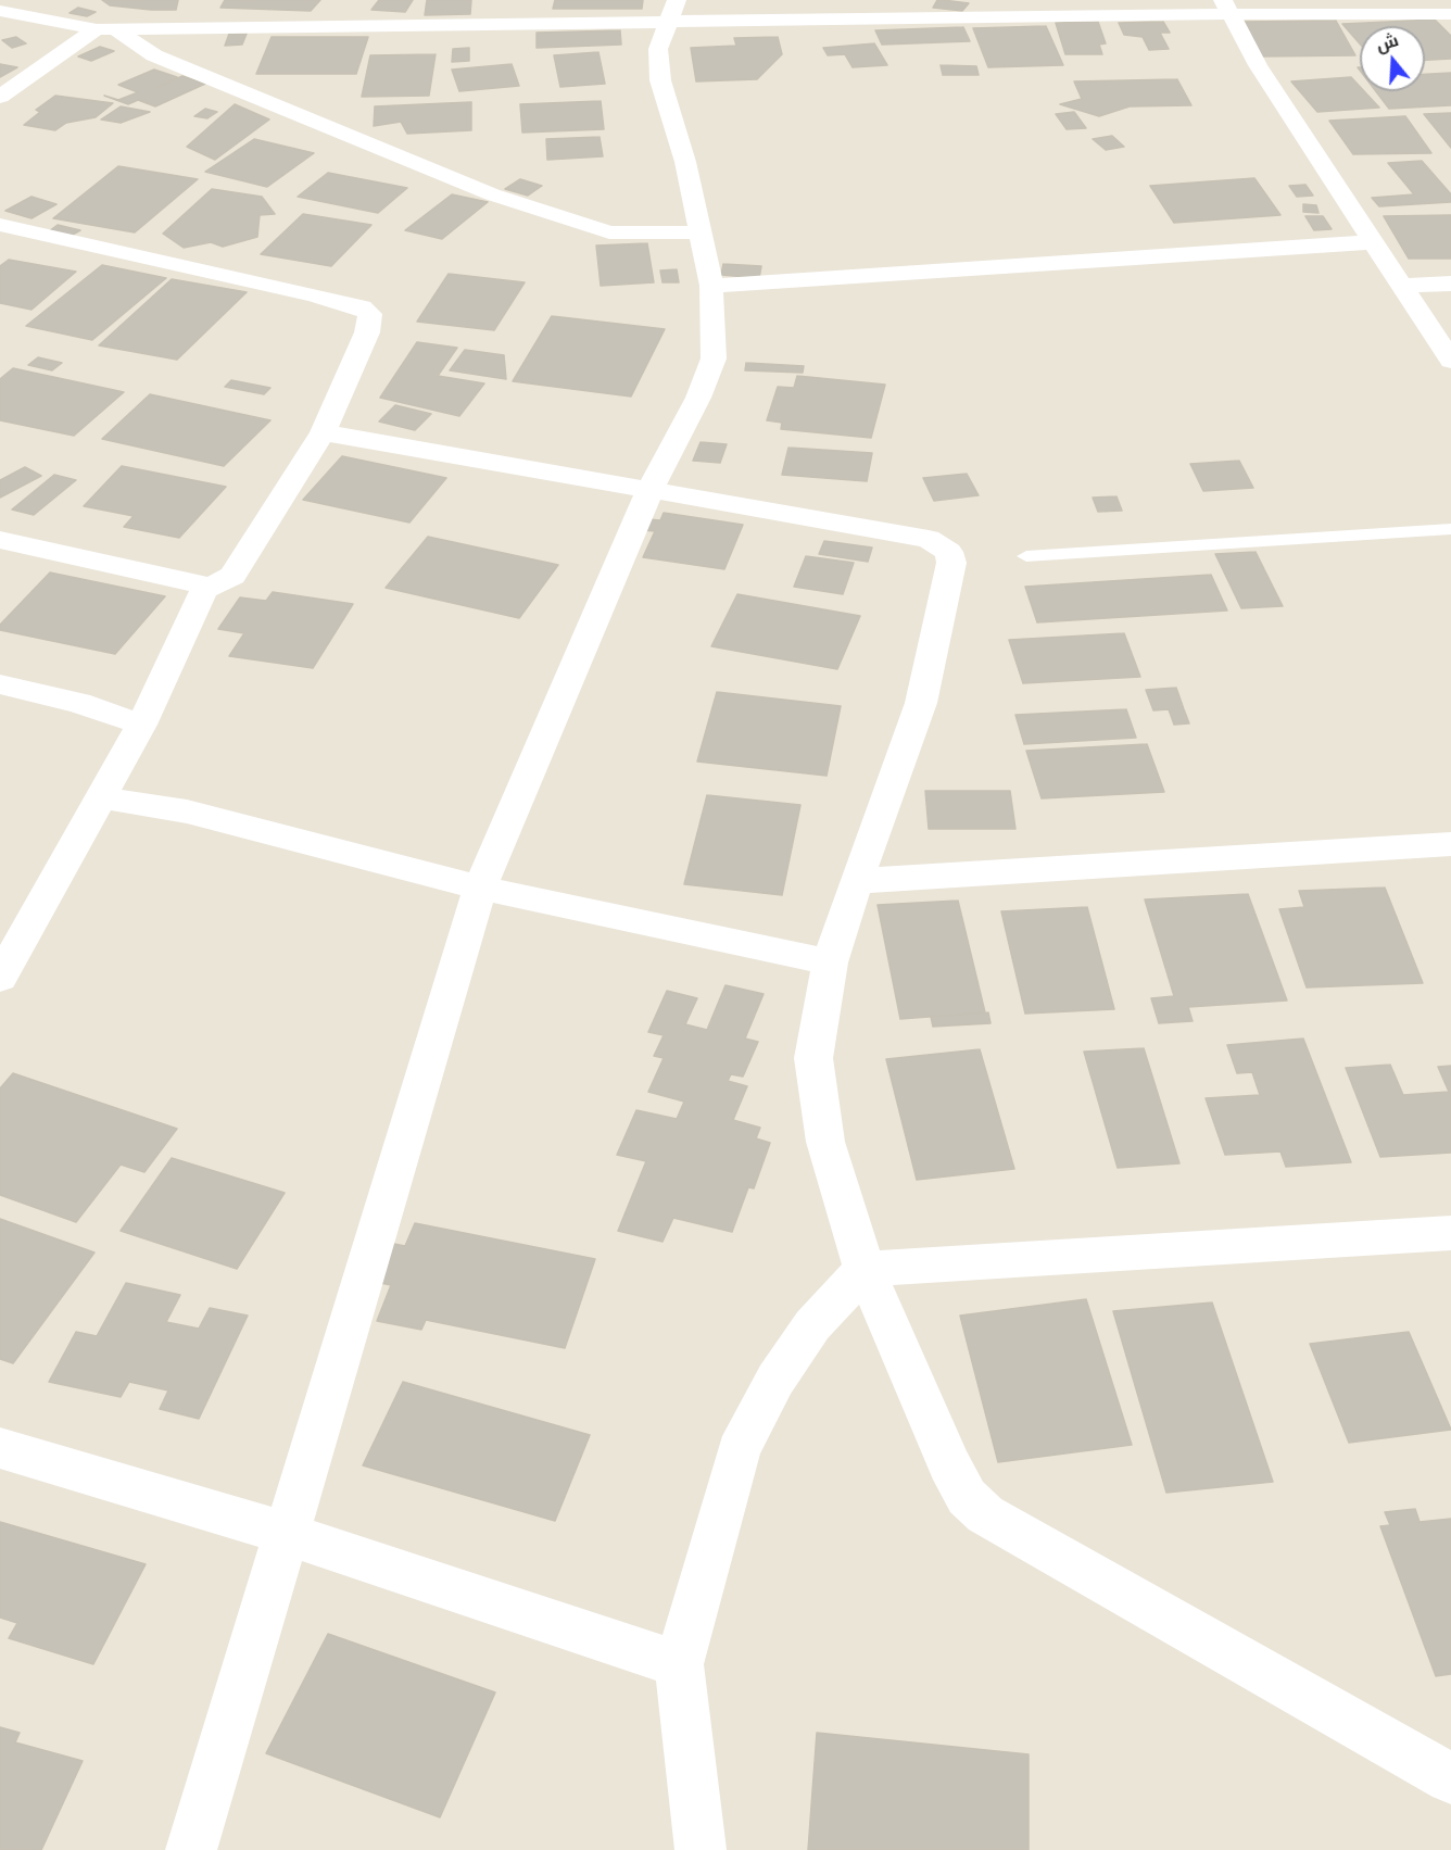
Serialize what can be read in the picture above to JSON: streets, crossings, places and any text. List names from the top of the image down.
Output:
{
  "north": "top"
}
